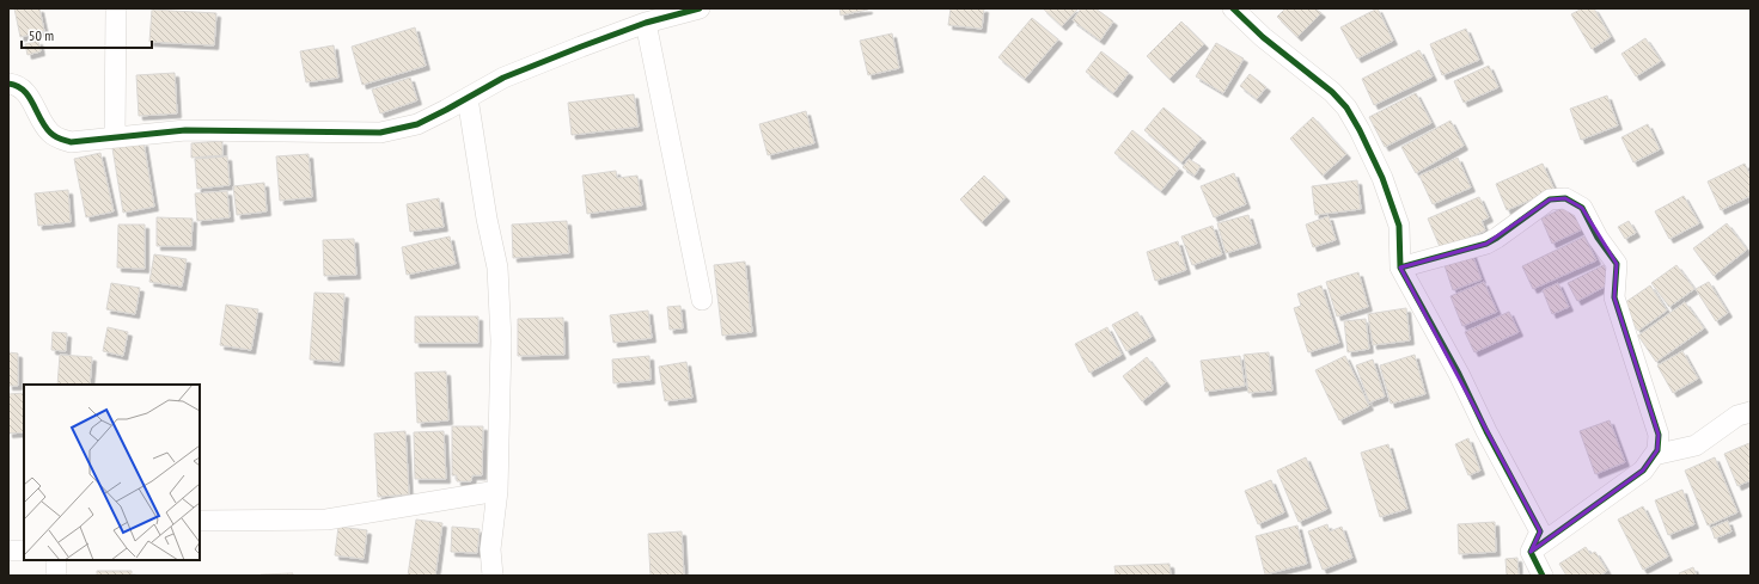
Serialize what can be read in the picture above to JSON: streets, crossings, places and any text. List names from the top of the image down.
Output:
{
  "scale_bar": "50 m"
}
